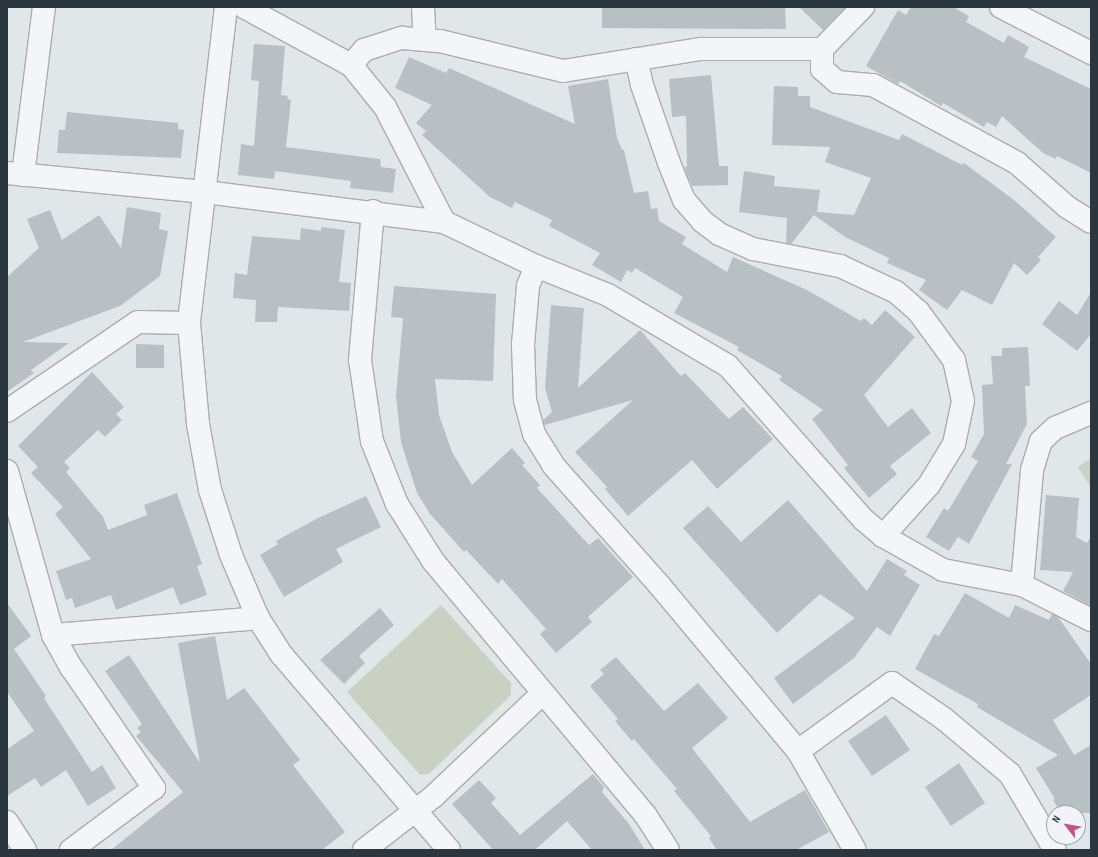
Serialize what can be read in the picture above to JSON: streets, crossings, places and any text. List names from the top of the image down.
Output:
{
  "north": "top left"
}
